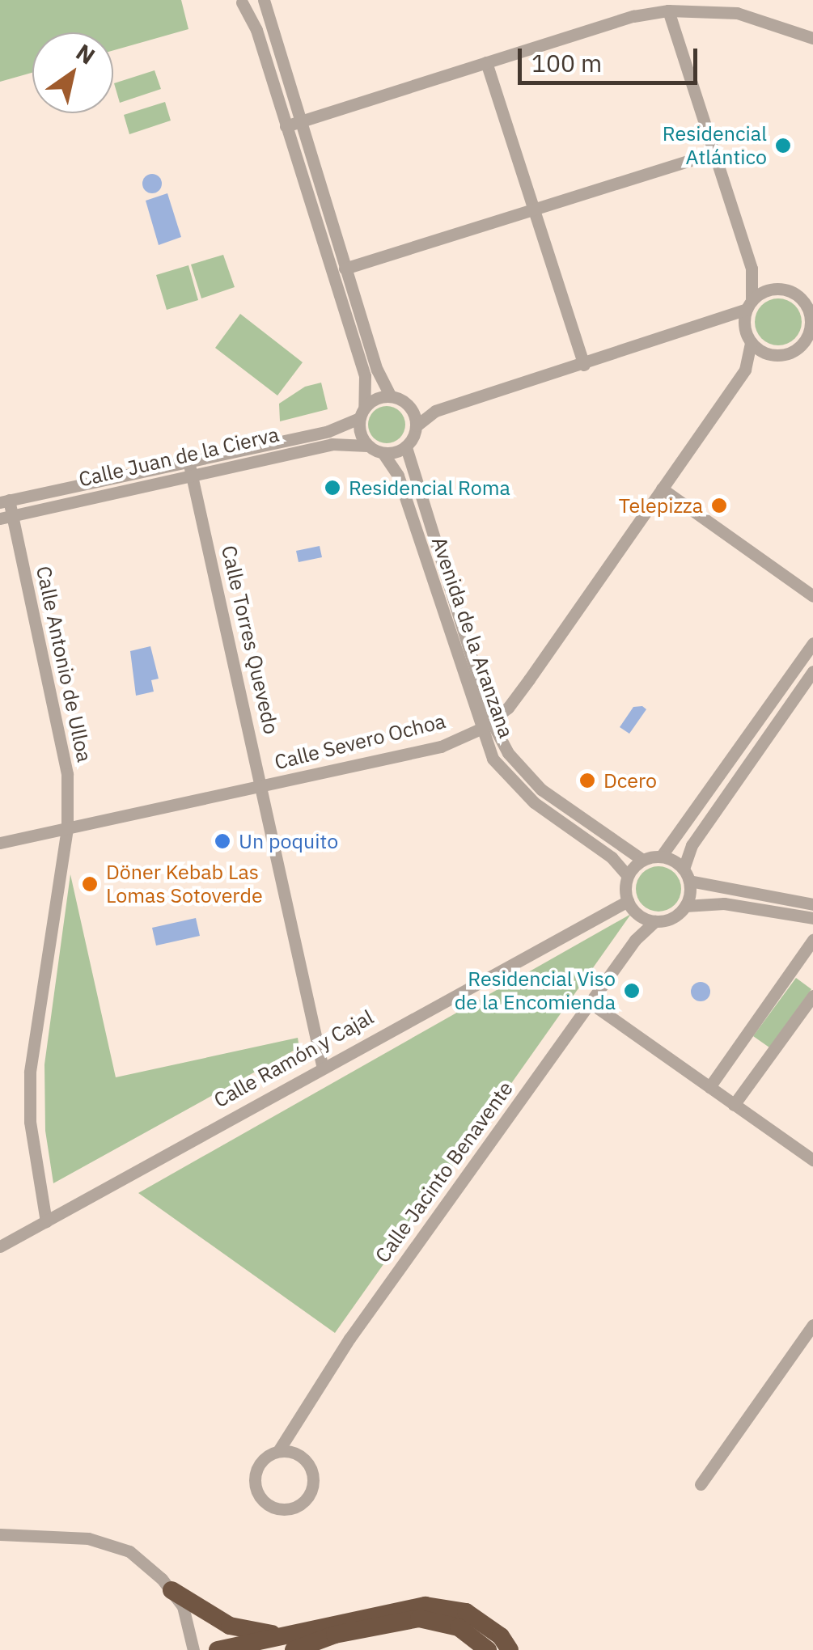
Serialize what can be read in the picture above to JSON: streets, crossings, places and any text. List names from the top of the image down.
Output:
{
  "streets": {
    "street": [
      "Calle Juan de la Cierva",
      "Avenida de la Aranzana",
      "Calle Torres Quevedo",
      "Calle Antonio de Ulloa",
      "Calle Severo Ochoa",
      "Calle Ramón y Cajal",
      "Calle Jacinto Benavente"
    ]
  },
  "crossings": [
    ["Calle Juan de la Cierva", "Avenida de la Aranzana"],
    ["Calle Juan de la Cierva", "Calle Torres Quevedo"],
    ["Calle Juan de la Cierva", "Calle Antonio de Ulloa"],
    ["Avenida de la Aranzana", "Calle Severo Ochoa"],
    ["Avenida de la Aranzana", "Calle Ramón y Cajal"],
    ["Avenida de la Aranzana", "Calle Jacinto Benavente"],
    ["Calle Torres Quevedo", "Calle Severo Ochoa"],
    ["Calle Torres Quevedo", "Calle Ramón y Cajal"],
    ["Calle Antonio de Ulloa", "Calle Severo Ochoa"],
    ["Calle Antonio de Ulloa", "Calle Ramón y Cajal"],
    ["Calle Ramón y Cajal", "Calle Jacinto Benavente"]
  ],
  "places": [
    "Residencial Atlántico",
    "Residencial Roma",
    "Telepizza",
    "Dcero",
    "Un poquito",
    "Döner Kebab Las Lomas Sotoverde",
    "Residencial Viso de la Encomienda"
  ],
  "scale_bar": "100 m",
  "north": "top right"
}
